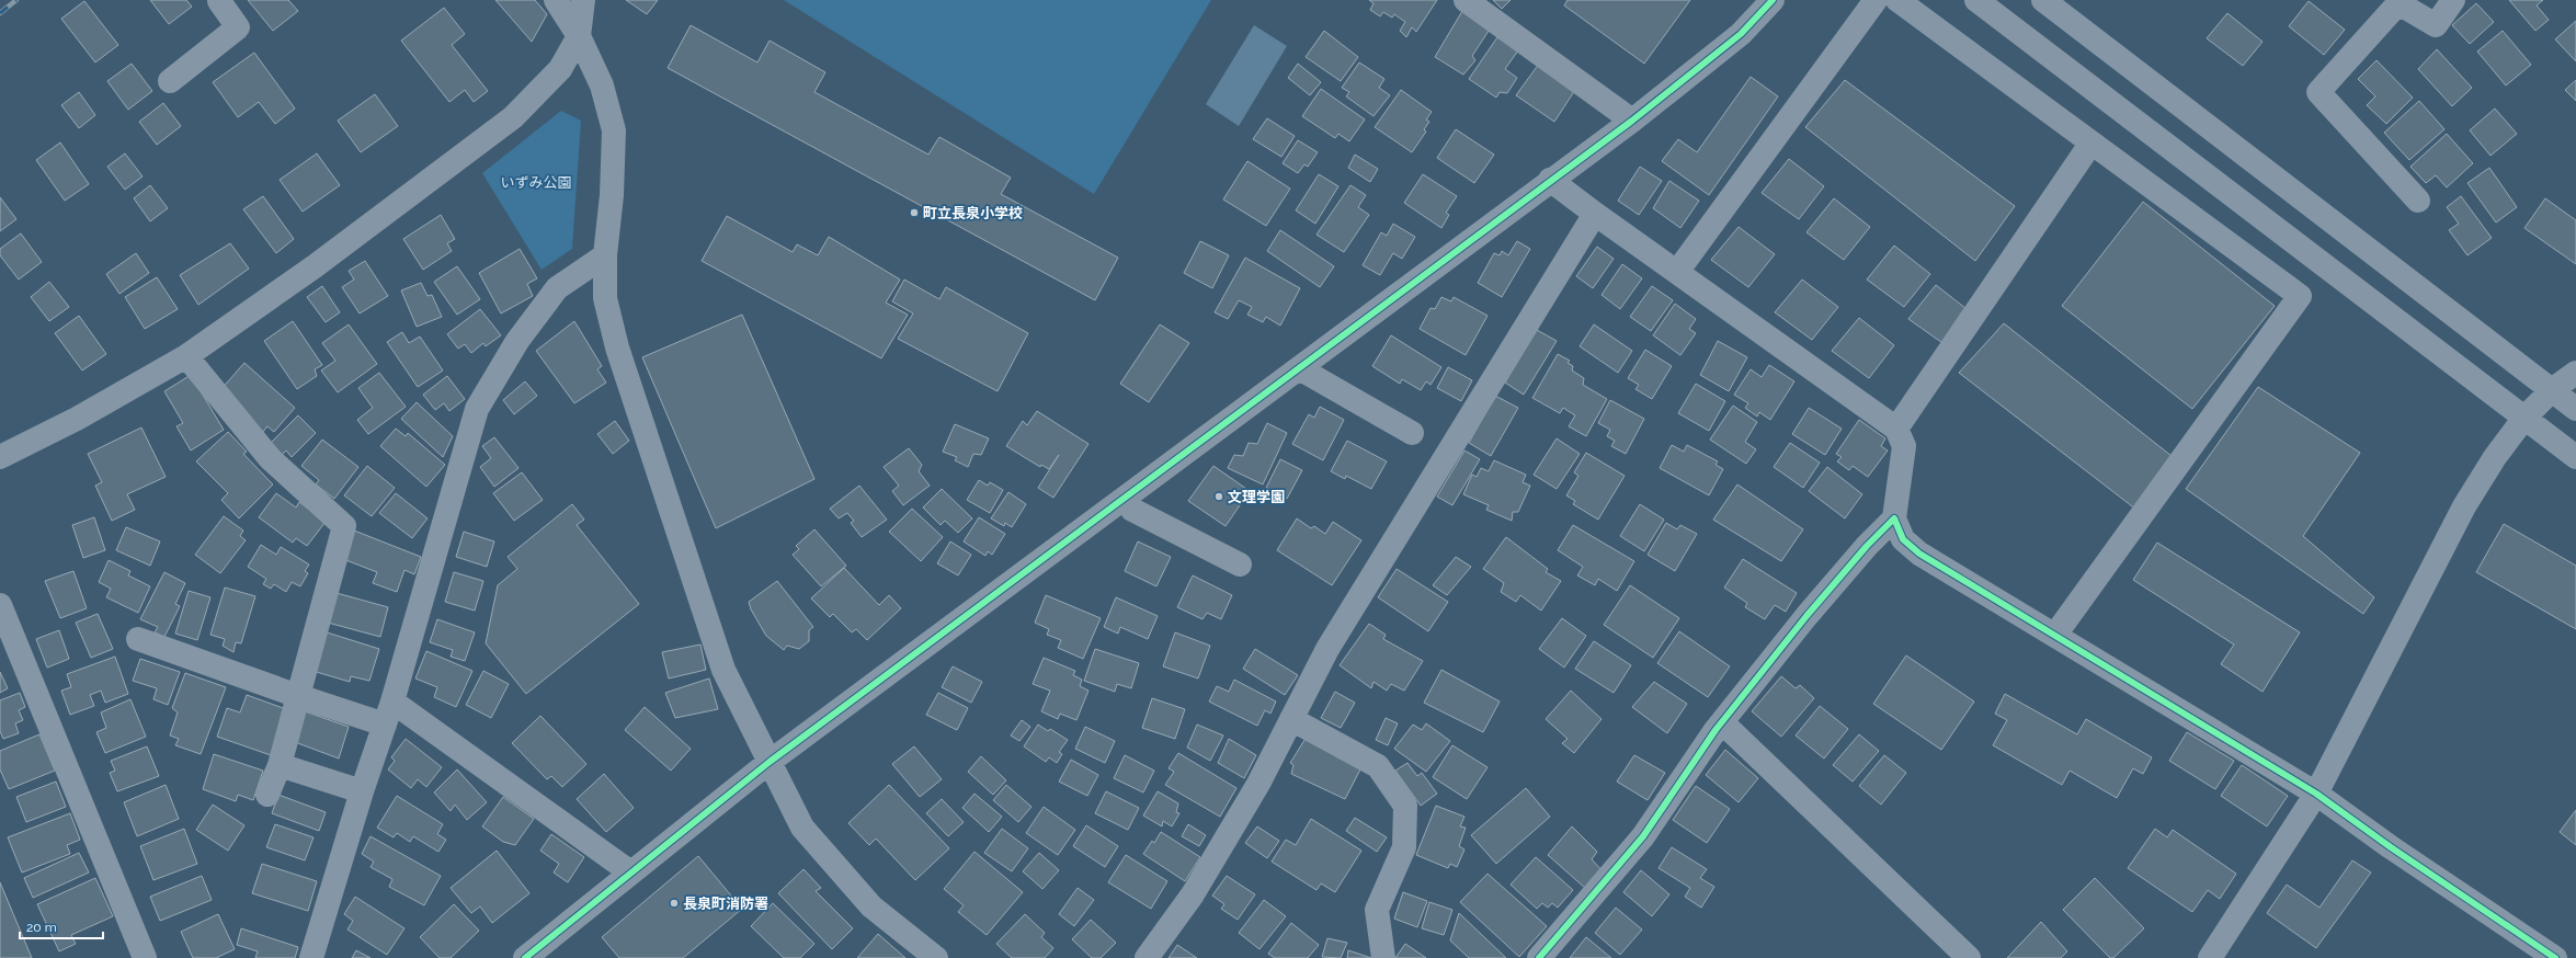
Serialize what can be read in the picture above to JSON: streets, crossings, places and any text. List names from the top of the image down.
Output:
{
  "parks": ["いずみ公園"],
  "places": ["町立長泉小学校", "文理学園", "長泉町消防署"],
  "scale_bar": "20 m"
}
